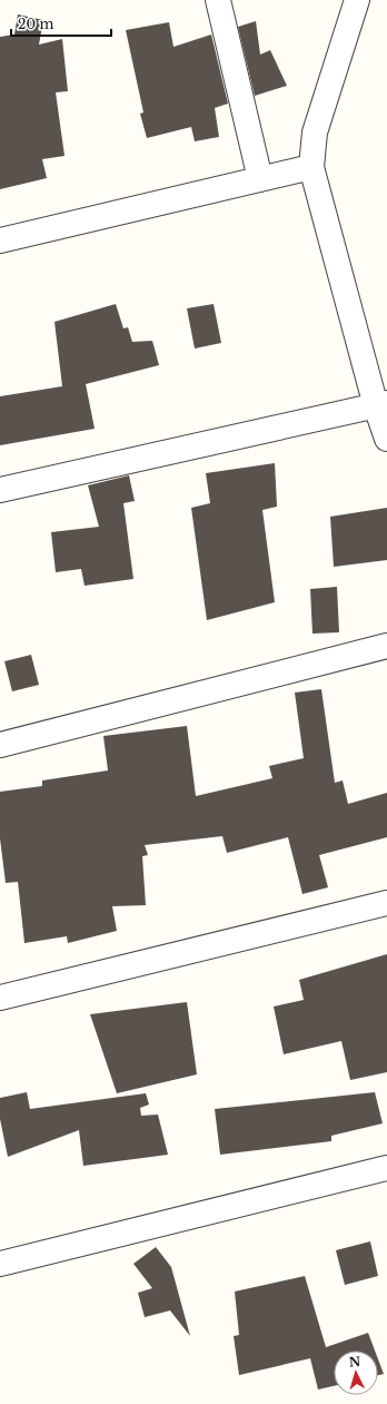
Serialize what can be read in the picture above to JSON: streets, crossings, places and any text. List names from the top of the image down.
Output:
{
  "scale_bar": "20 m",
  "north": "top"
}
